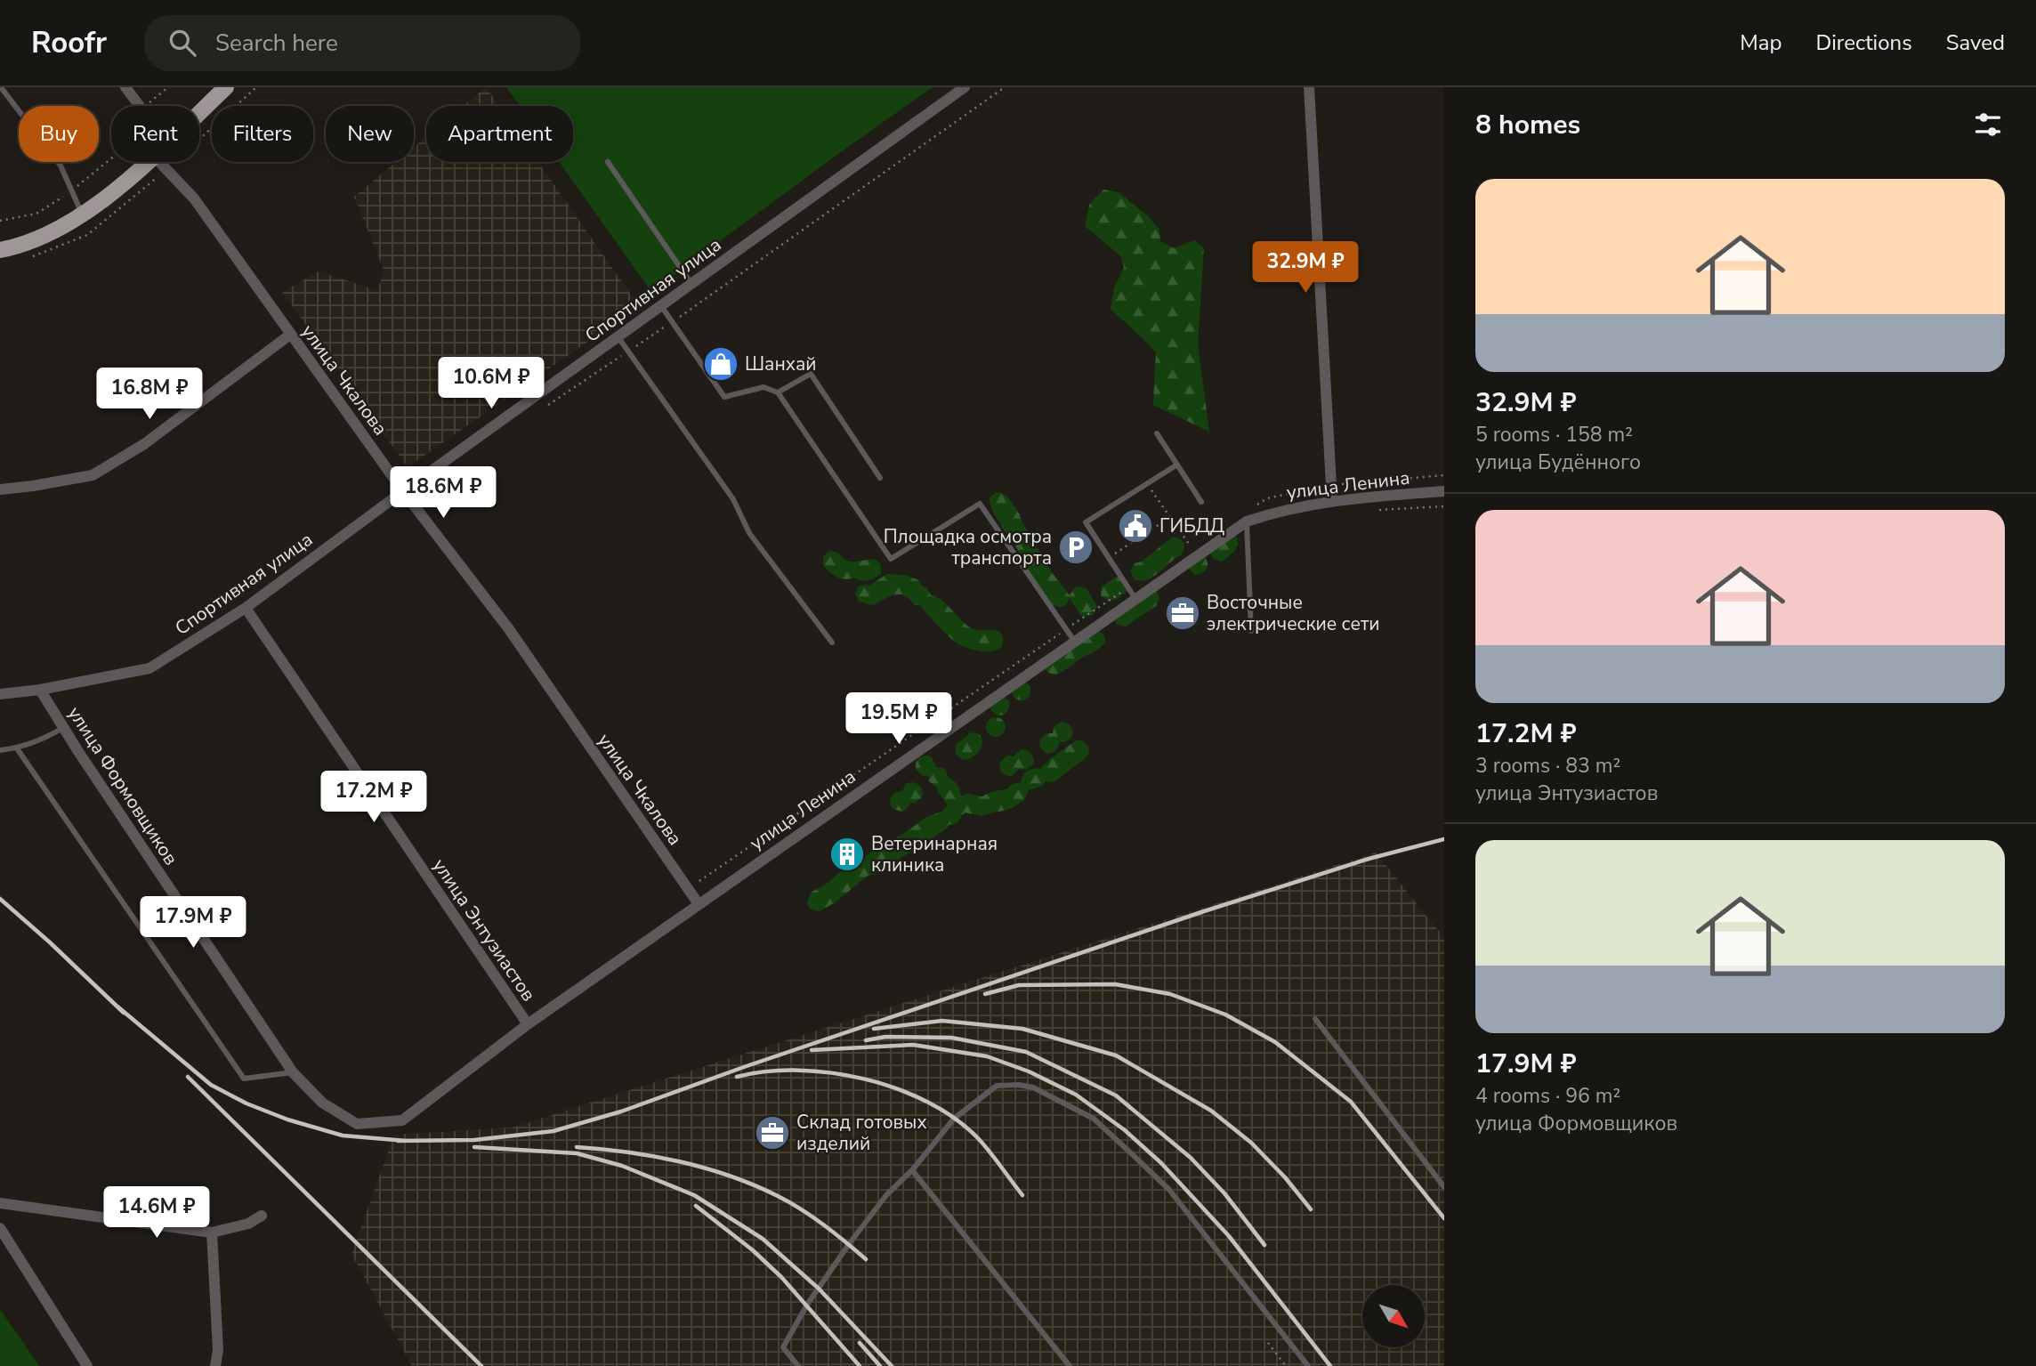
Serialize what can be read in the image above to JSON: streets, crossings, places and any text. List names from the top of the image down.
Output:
{
  "streets": {
    "street": [
      "Спортивная улица",
      "улица Чкалова",
      "улица Ленина",
      "улица Формовщиков",
      "улица Энтузиастов"
    ]
  },
  "crossings": [
    ["Спортивная улица", "улица Чкалова"],
    ["Спортивная улица", "улица Формовщиков"],
    ["Спортивная улица", "улица Энтузиастов"],
    ["улица Чкалова", "улица Ленина"],
    ["улица Ленина", "улица Формовщиков"],
    ["улица Ленина", "улица Энтузиастов"]
  ],
  "places": {
    "shop": ["Шанхай"],
    "public building": ["ГИБДД"],
    "parking": ["Площадка осмотра транспорта"],
    "office": ["Восточные электрические сети", "Склад готовых изделий"],
    "building": ["Ветеринарная клиника"]
  },
  "north": "bottom right",
  "page": {
    "header": "Roofr",
    "search": "Search here",
    "nav": ["Map", "Directions", "Saved"],
    "heading": "8 homes",
    "chip": [
      "Buy",
      "Rent",
      "Filters",
      "New",
      "Apartment"
    ],
    "list": [
      {
        "name": "32.9M ₽",
        "note": "5 rooms · 158 m² · улица Будённого"
      },
      {
        "name": "17.2M ₽",
        "note": "3 rooms · 83 m² · улица Энтузиастов"
      },
      {
        "name": "17.9M ₽",
        "note": "4 rooms · 96 m² · улица Формовщиков"
      }
    ],
    "price": [
      "32.9M ₽",
      "10.6M ₽",
      "16.8M ₽",
      "18.6M ₽",
      "19.5M ₽",
      "17.2M ₽",
      "17.9M ₽",
      "14.6M ₽"
    ]
  }
}
